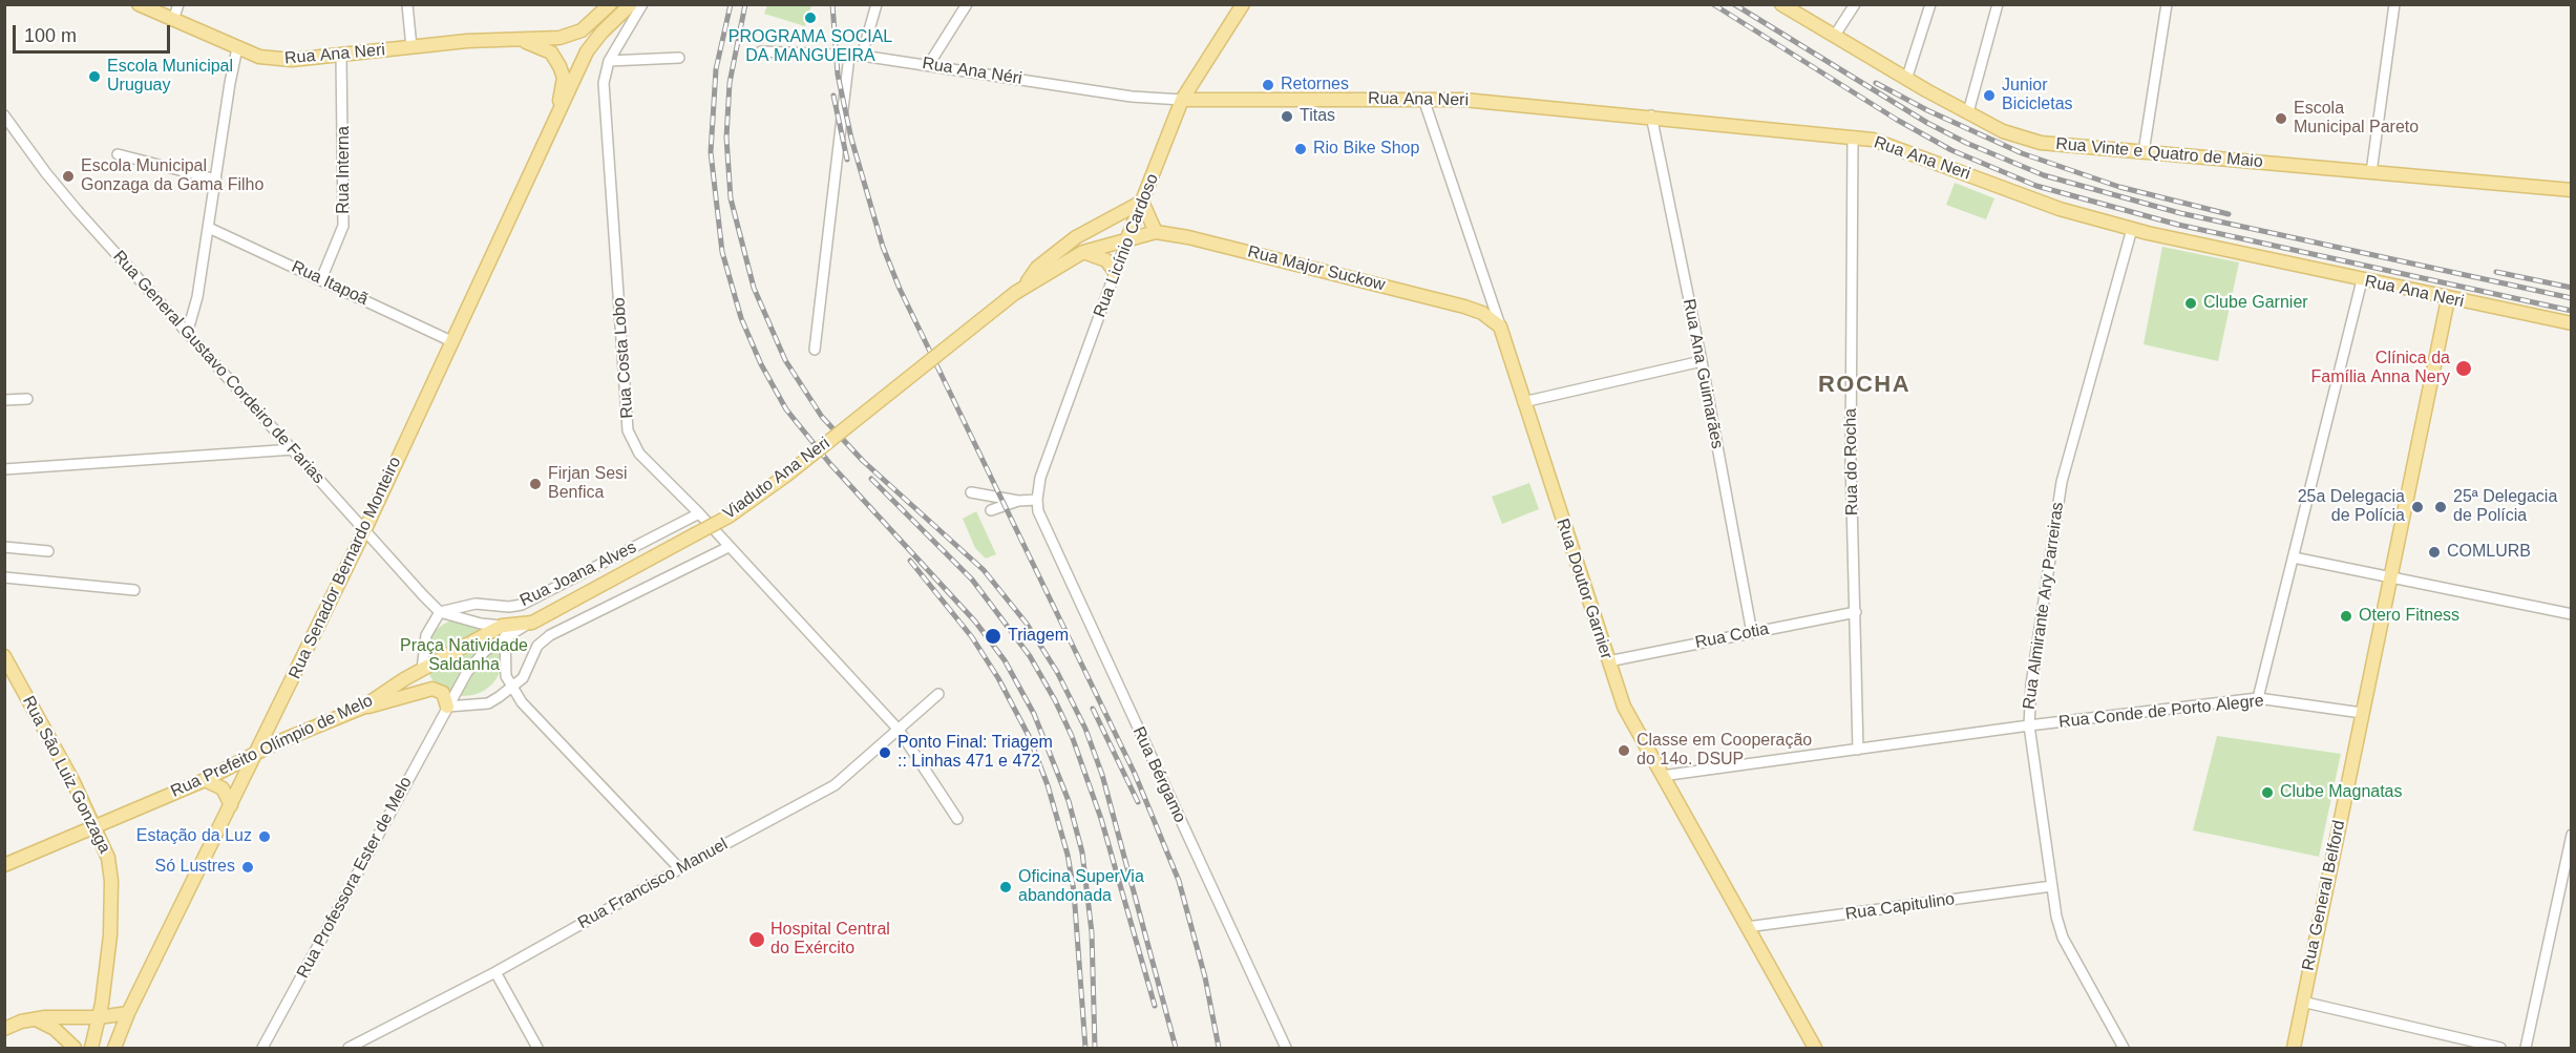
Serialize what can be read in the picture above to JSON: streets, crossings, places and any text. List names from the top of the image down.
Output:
{
  "streets": {
    "main road": [
      "Rua Ana Neri",
      "Rua Vinte e Quatro de Maio",
      "Rua Licínio Cardoso",
      "Rua Major Suckow",
      "Viaduto Ana Neri",
      "Rua Senador Bernardo Monteiro",
      "Rua Doutor Garnier",
      "Rua Prefeito Olímpio de Melo",
      "Rua São Luiz Gonzaga",
      "Rua General Belford"
    ],
    "street": [
      "Rua Ana Néri",
      "Rua Interna",
      "Rua Itapoã",
      "Rua Costa Lobo",
      "Rua General Gustavo Cordeiro de Farias",
      "Rua Ana Guimarães",
      "Rua do Rocha",
      "Rua Joana Alves",
      "Rua Almirante Ary Parreiras",
      "Rua Cotia",
      "Rua Conde de Porto Alegre",
      "Rua Bérgamo",
      "Rua Professora Ester de Melo",
      "Rua Francisco Manuel",
      "Rua Capitulino"
    ]
  },
  "crossings": [
    ["Rua Ana Neri", "Rua Ana Néri"],
    ["Rua Ana Neri", "Rua Interna"],
    ["Rua Ana Neri", "Rua Licínio Cardoso"],
    ["Rua Ana Neri", "Rua Ana Guimarães"],
    ["Rua Ana Neri", "Rua do Rocha"],
    ["Rua Ana Neri", "Rua Doutor Garnier"],
    ["Rua Ana Neri", "Rua Almirante Ary Parreiras"],
    ["Rua Ana Neri", "Rua General Belford"],
    ["Rua Ana Néri", "Rua Licínio Cardoso"],
    ["Rua Interna", "Rua Itapoã"],
    ["Rua Licínio Cardoso", "Rua Major Suckow"],
    ["Rua Licínio Cardoso", "Viaduto Ana Neri"],
    ["Rua Licínio Cardoso", "Rua Bérgamo"],
    ["Rua Major Suckow", "Viaduto Ana Neri"],
    ["Rua Major Suckow", "Rua Doutor Garnier"],
    ["Rua Itapoã", "Rua Senador Bernardo Monteiro"],
    ["Rua Costa Lobo", "Rua Joana Alves"],
    ["Rua Costa Lobo", "Rua Francisco Manuel"],
    ["Rua General Gustavo Cordeiro de Farias", "Rua Senador Bernardo Monteiro"],
    ["Rua General Gustavo Cordeiro de Farias", "Rua Joana Alves"],
    ["Rua Ana Guimarães", "Rua Cotia"],
    ["Rua do Rocha", "Rua Cotia"],
    ["Rua do Rocha", "Rua Conde de Porto Alegre"],
    ["Viaduto Ana Neri", "Rua Prefeito Olímpio de Melo"],
    ["Rua Senador Bernardo Monteiro", "Rua Prefeito Olímpio de Melo"],
    ["Rua Doutor Garnier", "Rua Cotia"],
    ["Rua Doutor Garnier", "Rua Conde de Porto Alegre"],
    ["Rua Doutor Garnier", "Rua Capitulino"],
    ["Rua Almirante Ary Parreiras", "Rua Conde de Porto Alegre"],
    ["Rua Almirante Ary Parreiras", "Rua Capitulino"],
    ["Rua Conde de Porto Alegre", "Rua General Belford"],
    ["Rua Prefeito Olímpio de Melo", "Rua São Luiz Gonzaga"]
  ],
  "districts": ["ROCHA"],
  "parks": ["Praça Natividade Saldanha"],
  "places": [
    "PROGRAMA SOCIAL DA MANGUEIRA",
    "Escola Municipal Uruguay",
    "Retornes",
    "Junior Bicicletas",
    "Titas",
    "Escola Municipal Pareto",
    "Rio Bike Shop",
    "Escola Municipal Gonzaga da Gama Filho",
    "Clube Garnier",
    "Clínica da Família Anna Nery",
    "Firjan Sesi Benfica",
    "25a Delegacia de Polícia",
    "25ª Delegacia de Polícia",
    "COMLURB",
    "Otero Fitness",
    "Triagem",
    "Classe em Cooperação do 14o. DSUP",
    "Ponto Final: Triagem :: Linhas 471 e 472",
    "Clube Magnatas",
    "Estação da Luz",
    "Só Lustres",
    "Oficina SuperVia abandonada",
    "Hospital Central do Exército"
  ],
  "scale_bar": "100 m"
}
